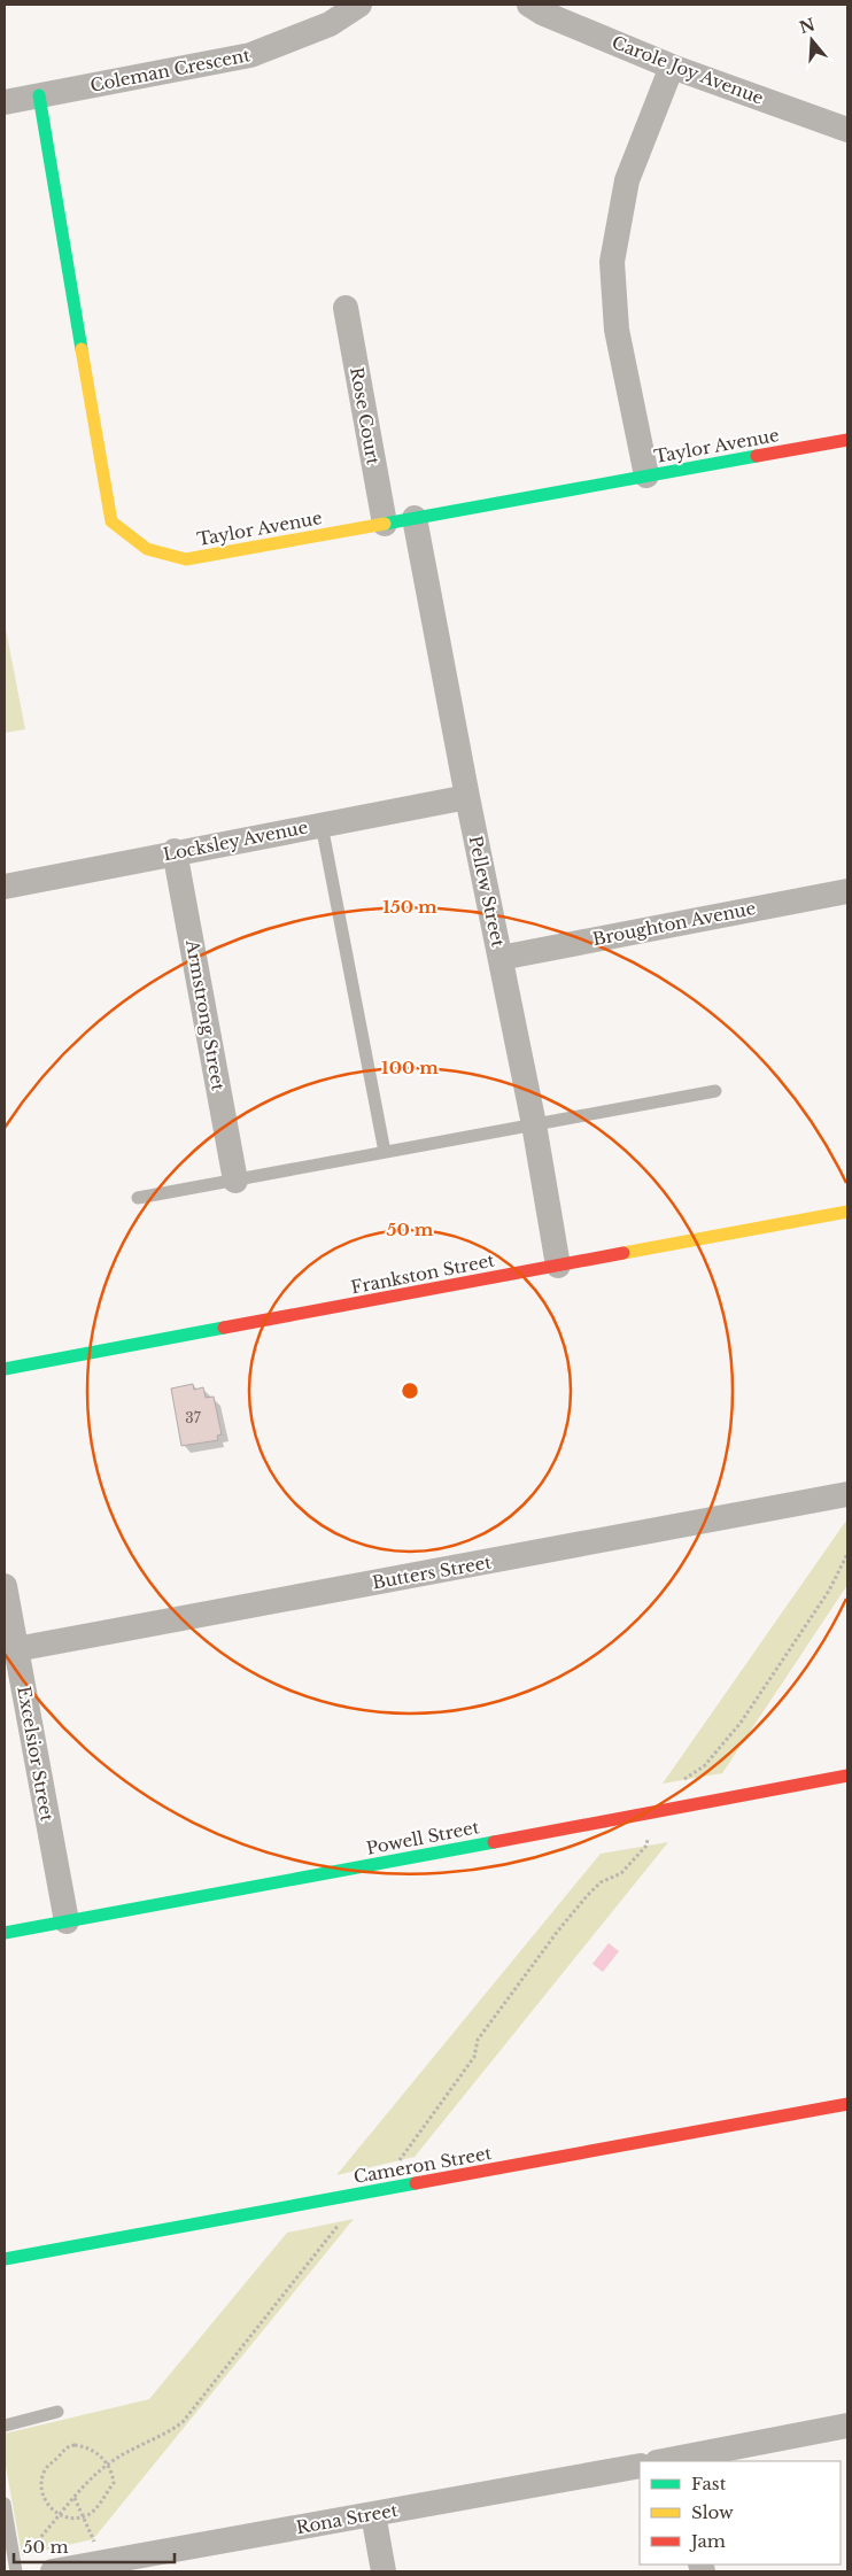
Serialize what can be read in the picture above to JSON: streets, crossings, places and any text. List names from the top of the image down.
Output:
{
  "streets": {
    "street": [
      "Coleman Crescent",
      "Carole Joy Avenue",
      "Rose Court",
      "Taylor Avenue",
      "Locksley Avenue",
      "Pellew Street",
      "Broughton Avenue",
      "Armstrong Street",
      "Frankston Street",
      "Butters Street",
      "Excelsior Street",
      "Powell Street",
      "Cameron Street",
      "Rona Street"
    ]
  },
  "crossings": [
    ["Coleman Crescent", "Taylor Avenue"],
    ["Rose Court", "Taylor Avenue"],
    ["Taylor Avenue", "Pellew Street"],
    ["Locksley Avenue", "Pellew Street"],
    ["Locksley Avenue", "Armstrong Street"],
    ["Pellew Street", "Broughton Avenue"],
    ["Pellew Street", "Frankston Street"],
    ["Butters Street", "Excelsior Street"],
    ["Excelsior Street", "Powell Street"]
  ],
  "house_numbers": ["37"],
  "legend": ["Fast", "Slow", "Jam"],
  "scale_bar": "50 m",
  "north": "top",
  "rings": ["150 m", "100 m", "50 m"]
}
